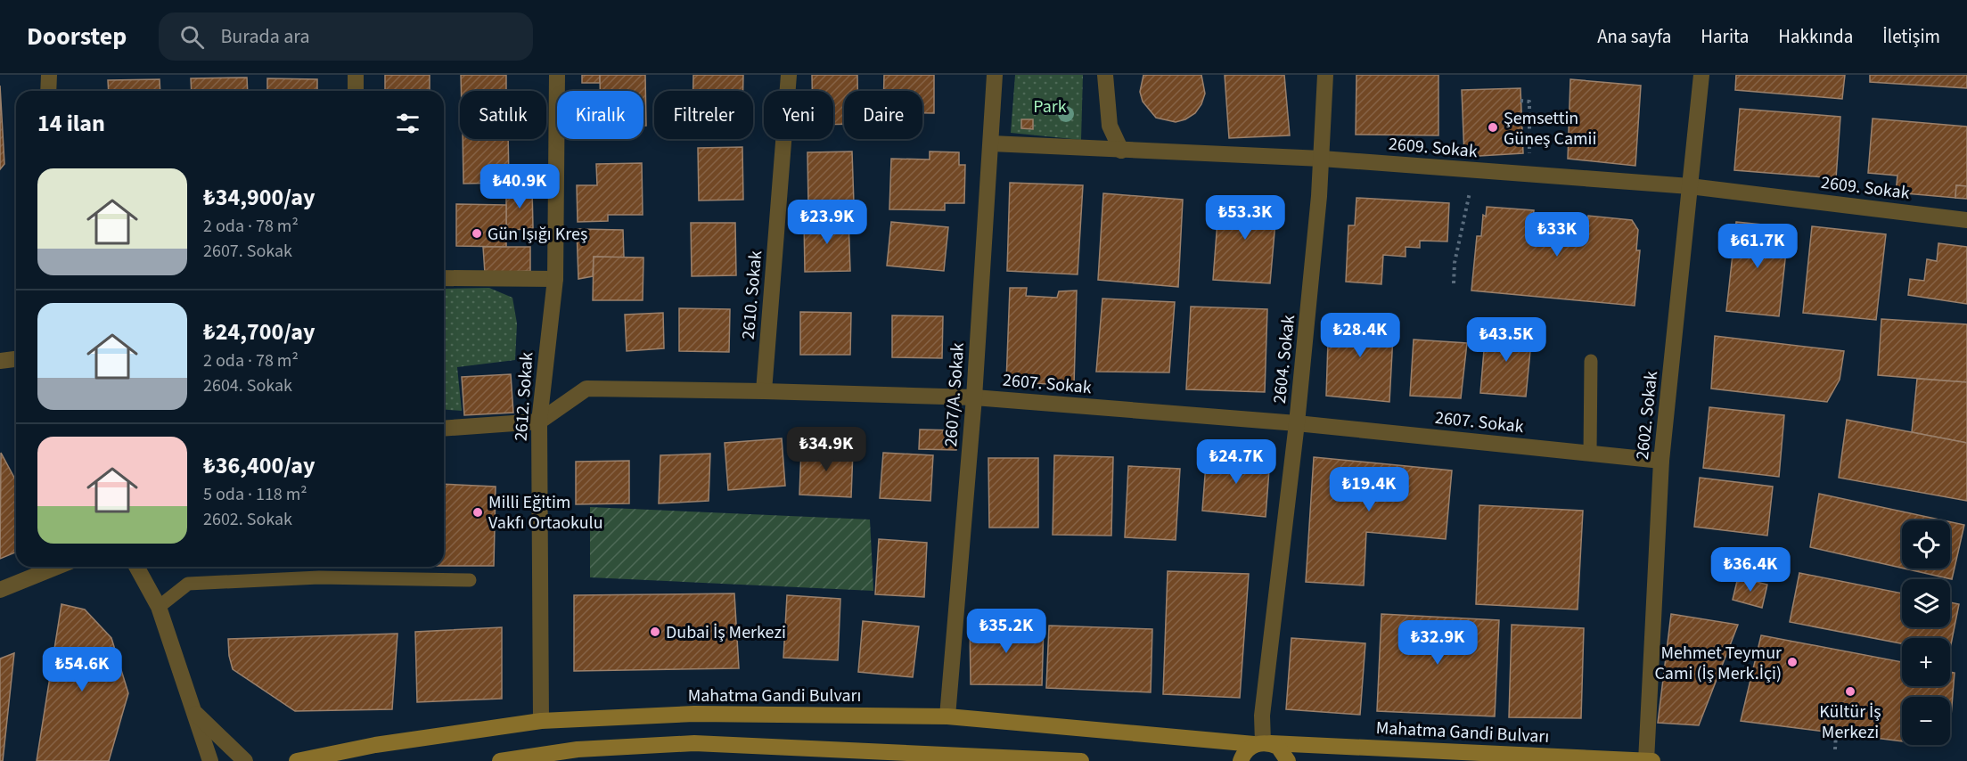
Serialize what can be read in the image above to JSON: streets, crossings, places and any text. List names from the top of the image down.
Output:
{
  "streets": {
    "main road": ["Mahatma Gandi Bulvarı"],
    "street": [
      "2609. Sokak",
      "2610. Sokak",
      "2604. Sokak",
      "2607. Sokak",
      "2607/A. Sokak",
      "2612. Sokak",
      "2602. Sokak"
    ]
  },
  "crossings": [
    ["2609. Sokak", "2604. Sokak"],
    ["2609. Sokak", "2607/A. Sokak"],
    ["2609. Sokak", "2602. Sokak"],
    ["2610. Sokak", "2607. Sokak"],
    ["2604. Sokak", "2607. Sokak"],
    ["2604. Sokak", "Mahatma Gandi Bulvarı"],
    ["2607. Sokak", "2607/A. Sokak"],
    ["2607. Sokak", "2612. Sokak"],
    ["2607. Sokak", "2602. Sokak"],
    ["2607/A. Sokak", "Mahatma Gandi Bulvarı"],
    ["2612. Sokak", "Mahatma Gandi Bulvarı"],
    ["2602. Sokak", "Mahatma Gandi Bulvarı"]
  ],
  "parks": ["Park"],
  "places": [
    "Şemsettin Güneş Camii",
    "Gün Işığı Kreş",
    "Milli Eğitim Vakfı Ortaokulu",
    "Dubai İş Merkezi",
    "Mehmet Teymur Cami (İş Merk.İçi)",
    "Kültür İş Merkezi"
  ],
  "page": {
    "header": "Doorstep",
    "search": "Burada ara",
    "nav": [
      "Ana sayfa",
      "Harita",
      "Hakkında",
      "İletişim"
    ],
    "chip": [
      "Satılık",
      "Kiralık",
      "Filtreler",
      "Yeni",
      "Daire"
    ],
    "heading": "14 ilan",
    "list": [
      {
        "name": "₺34,900/ay",
        "note": "2 oda · 78 m² · 2607. Sokak"
      },
      {
        "name": "₺24,700/ay",
        "note": "2 oda · 78 m² · 2604. Sokak"
      },
      {
        "name": "₺36,400/ay",
        "note": "5 oda · 118 m² · 2602. Sokak"
      }
    ],
    "price": [
      "₺40.9K",
      "₺53.3K",
      "₺23.9K",
      "₺33K",
      "₺61.7K",
      "₺28.4K",
      "₺43.5K",
      "₺34.9K",
      "₺24.7K",
      "₺19.4K",
      "₺36.4K",
      "₺35.2K",
      "₺32.9K",
      "₺54.6K"
    ],
    "map_buttons": ["+", "−"]
  }
}
